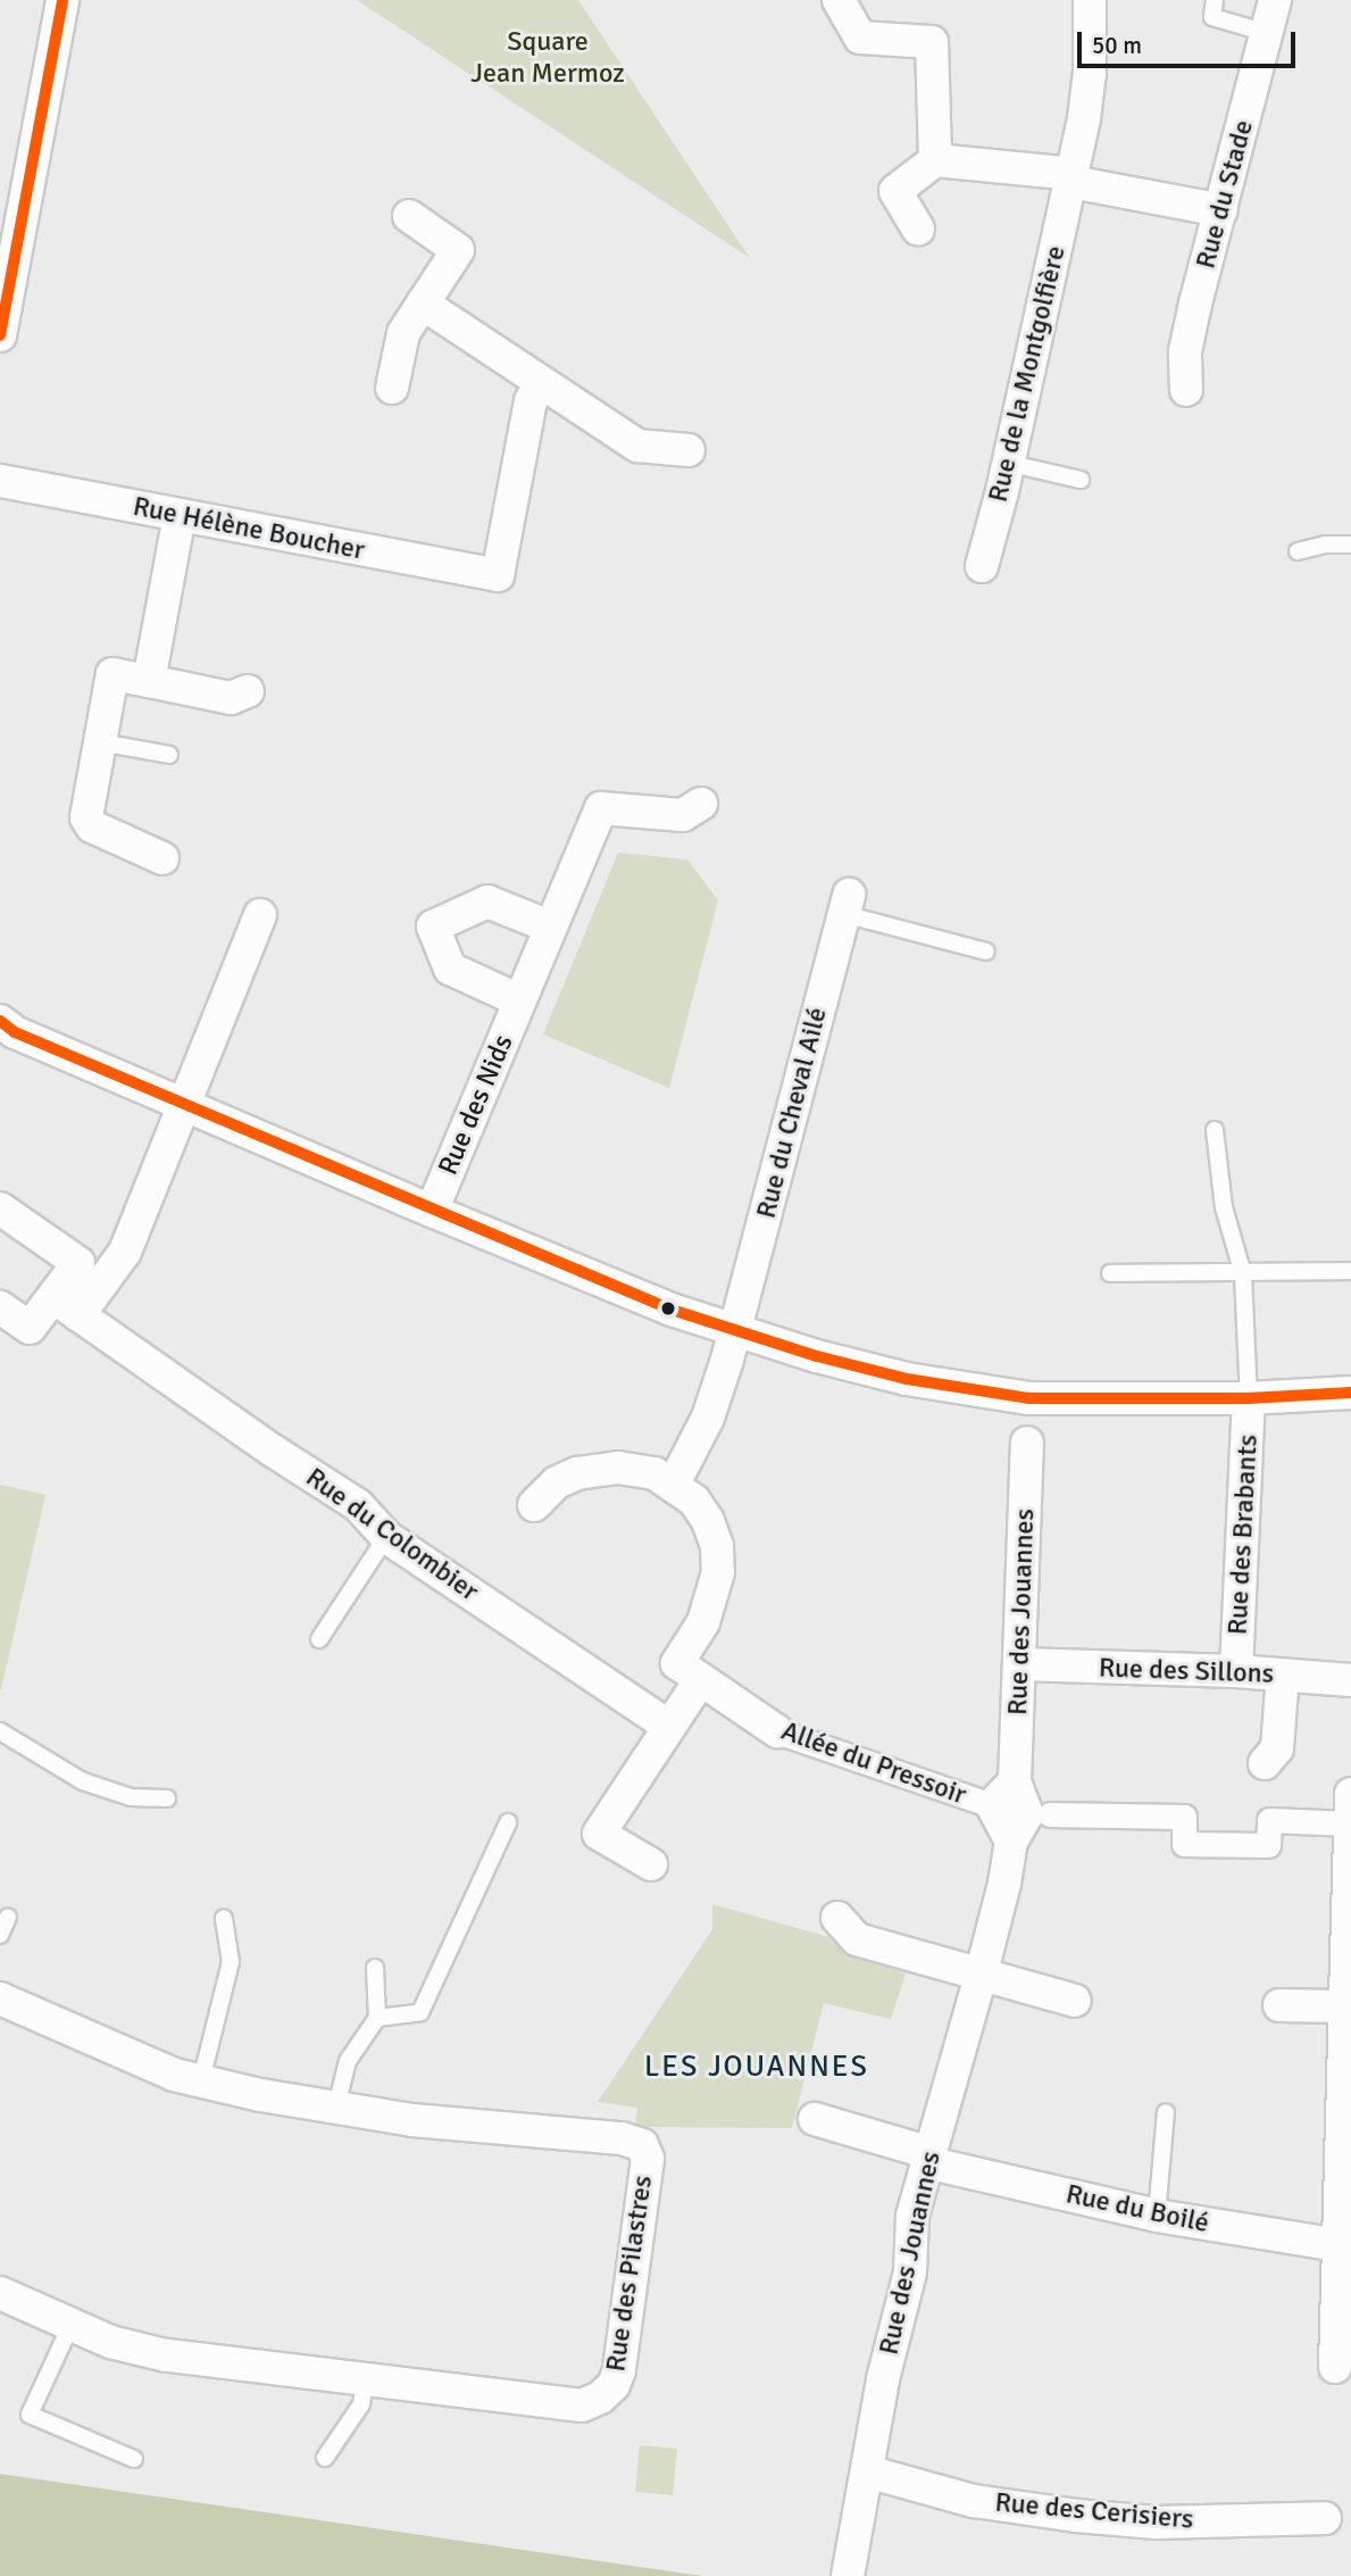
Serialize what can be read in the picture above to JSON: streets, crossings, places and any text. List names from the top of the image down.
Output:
{
  "streets": {
    "street": [
      "Rue du Stade",
      "Rue de la Montgolfière",
      "Rue Hélène Boucher",
      "Rue des Nids",
      "Rue du Cheval Ailé",
      "Rue du Colombier",
      "Rue des Brabants",
      "Rue des Jouannes",
      "Rue des Sillons",
      "Allée du Pressoir",
      "Rue du Boilé",
      "Rue des Pilastres",
      "Rue des Cerisiers"
    ]
  },
  "crossings": [
    ["Rue des Brabants", "Rue des Sillons"],
    ["Rue des Jouannes", "Rue des Sillons"],
    ["Rue des Jouannes", "Rue du Boilé"],
    ["Rue des Jouannes", "Rue des Cerisiers"]
  ],
  "districts": ["LES JOUANNES"],
  "parks": ["Square Jean Mermoz"],
  "scale_bar": "50 m"
}
